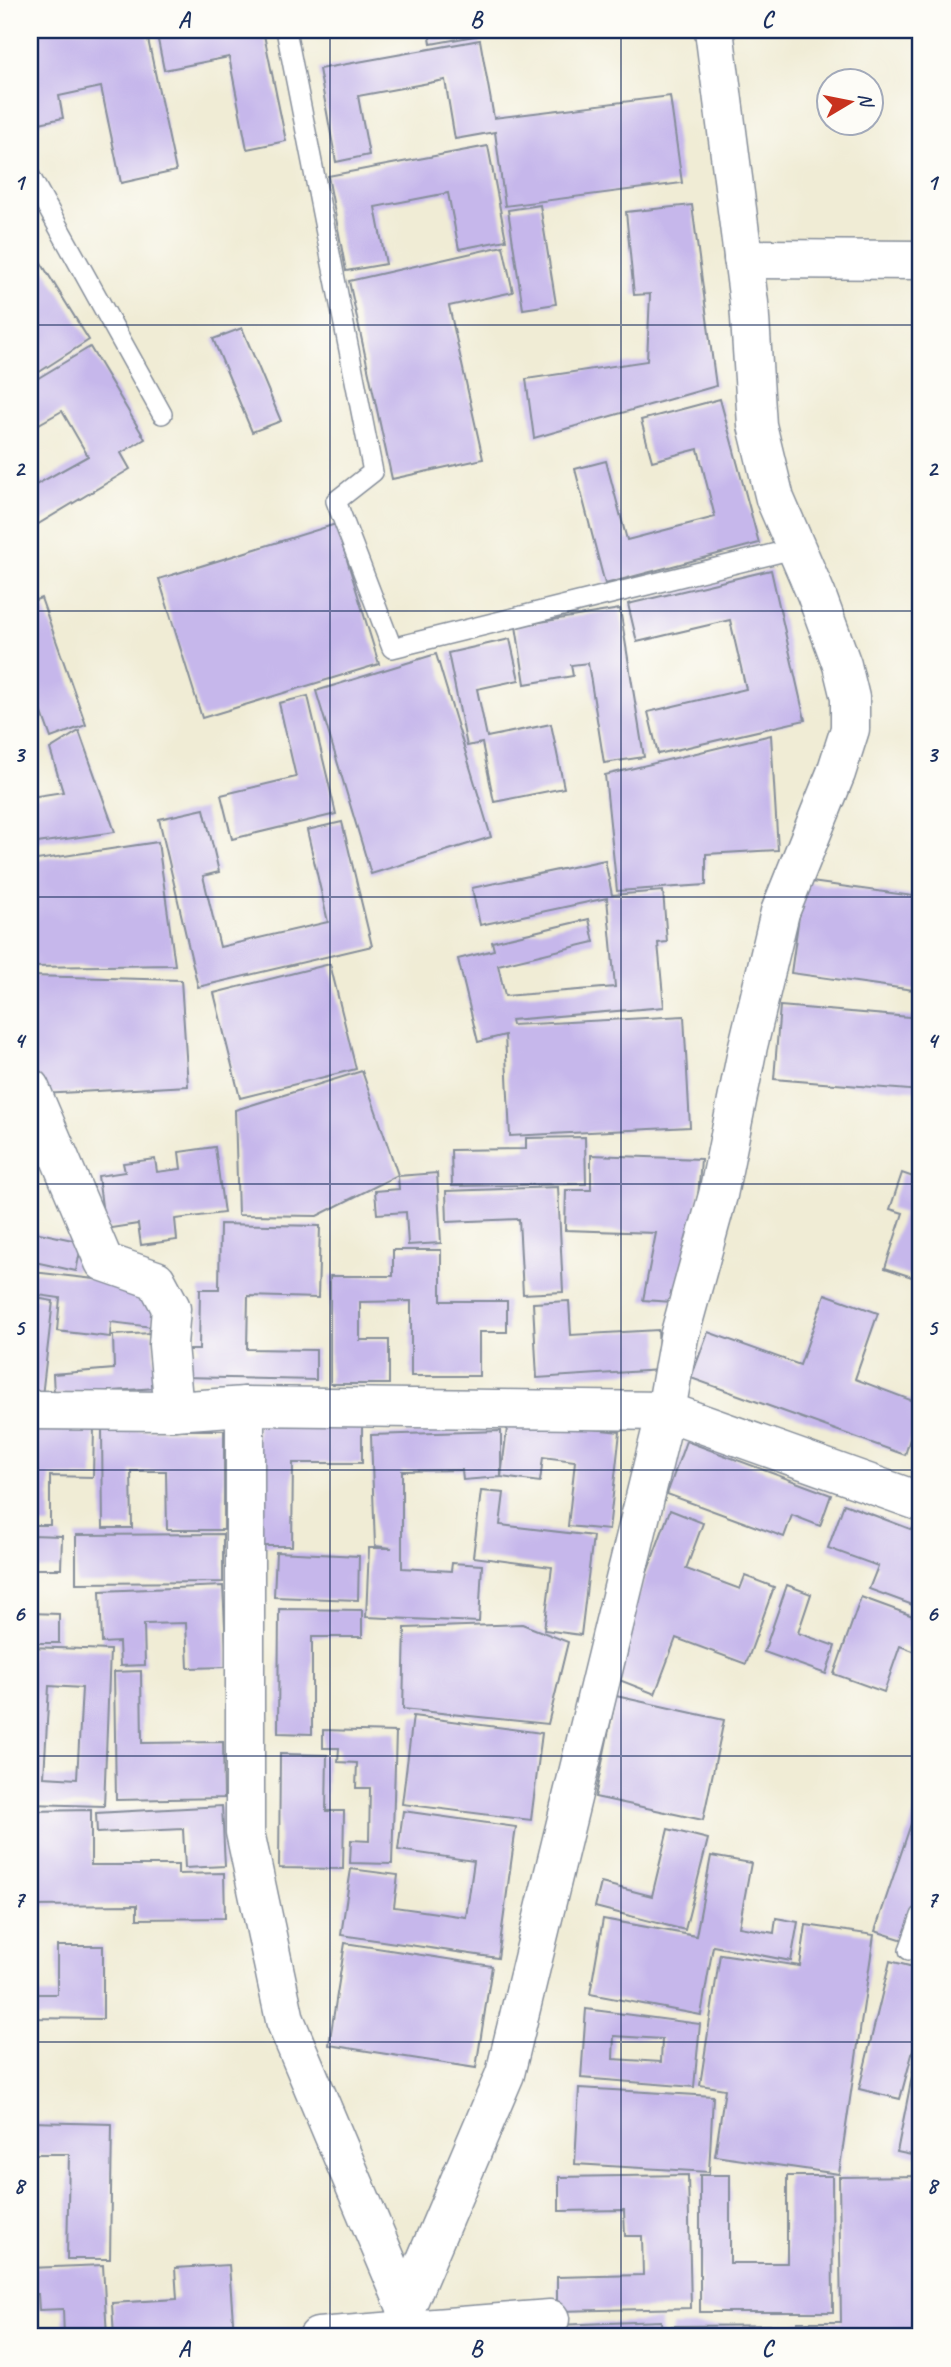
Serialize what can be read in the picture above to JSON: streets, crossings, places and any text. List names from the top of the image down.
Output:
{
  "north": "right",
  "grid": {
    "columns": ["A", "B", "C"],
    "rows": [
      "1",
      "2",
      "3",
      "4",
      "5",
      "6",
      "7",
      "8"
    ]
  }
}
